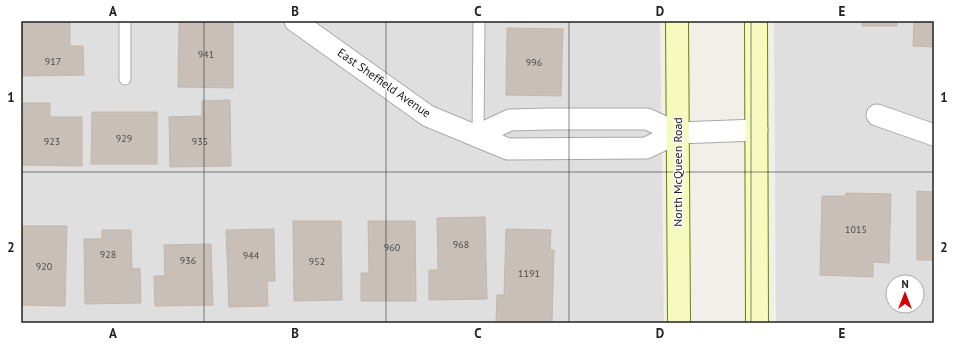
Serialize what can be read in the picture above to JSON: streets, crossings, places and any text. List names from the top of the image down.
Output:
{
  "streets": {
    "main road": ["North McQueen Road"],
    "street": ["East Sheffield Avenue"]
  },
  "crossings": [
    ["East Sheffield Avenue", "North McQueen Road"]
  ],
  "house_numbers": [
    "941",
    "917",
    "996",
    "929",
    "923",
    "935",
    "1015",
    "968",
    "960",
    "928",
    "944",
    "936",
    "952",
    "920",
    "1191"
  ],
  "north": "top",
  "grid": {
    "columns": [
      "A",
      "B",
      "C",
      "D",
      "E"
    ],
    "rows": ["1", "2"]
  }
}
